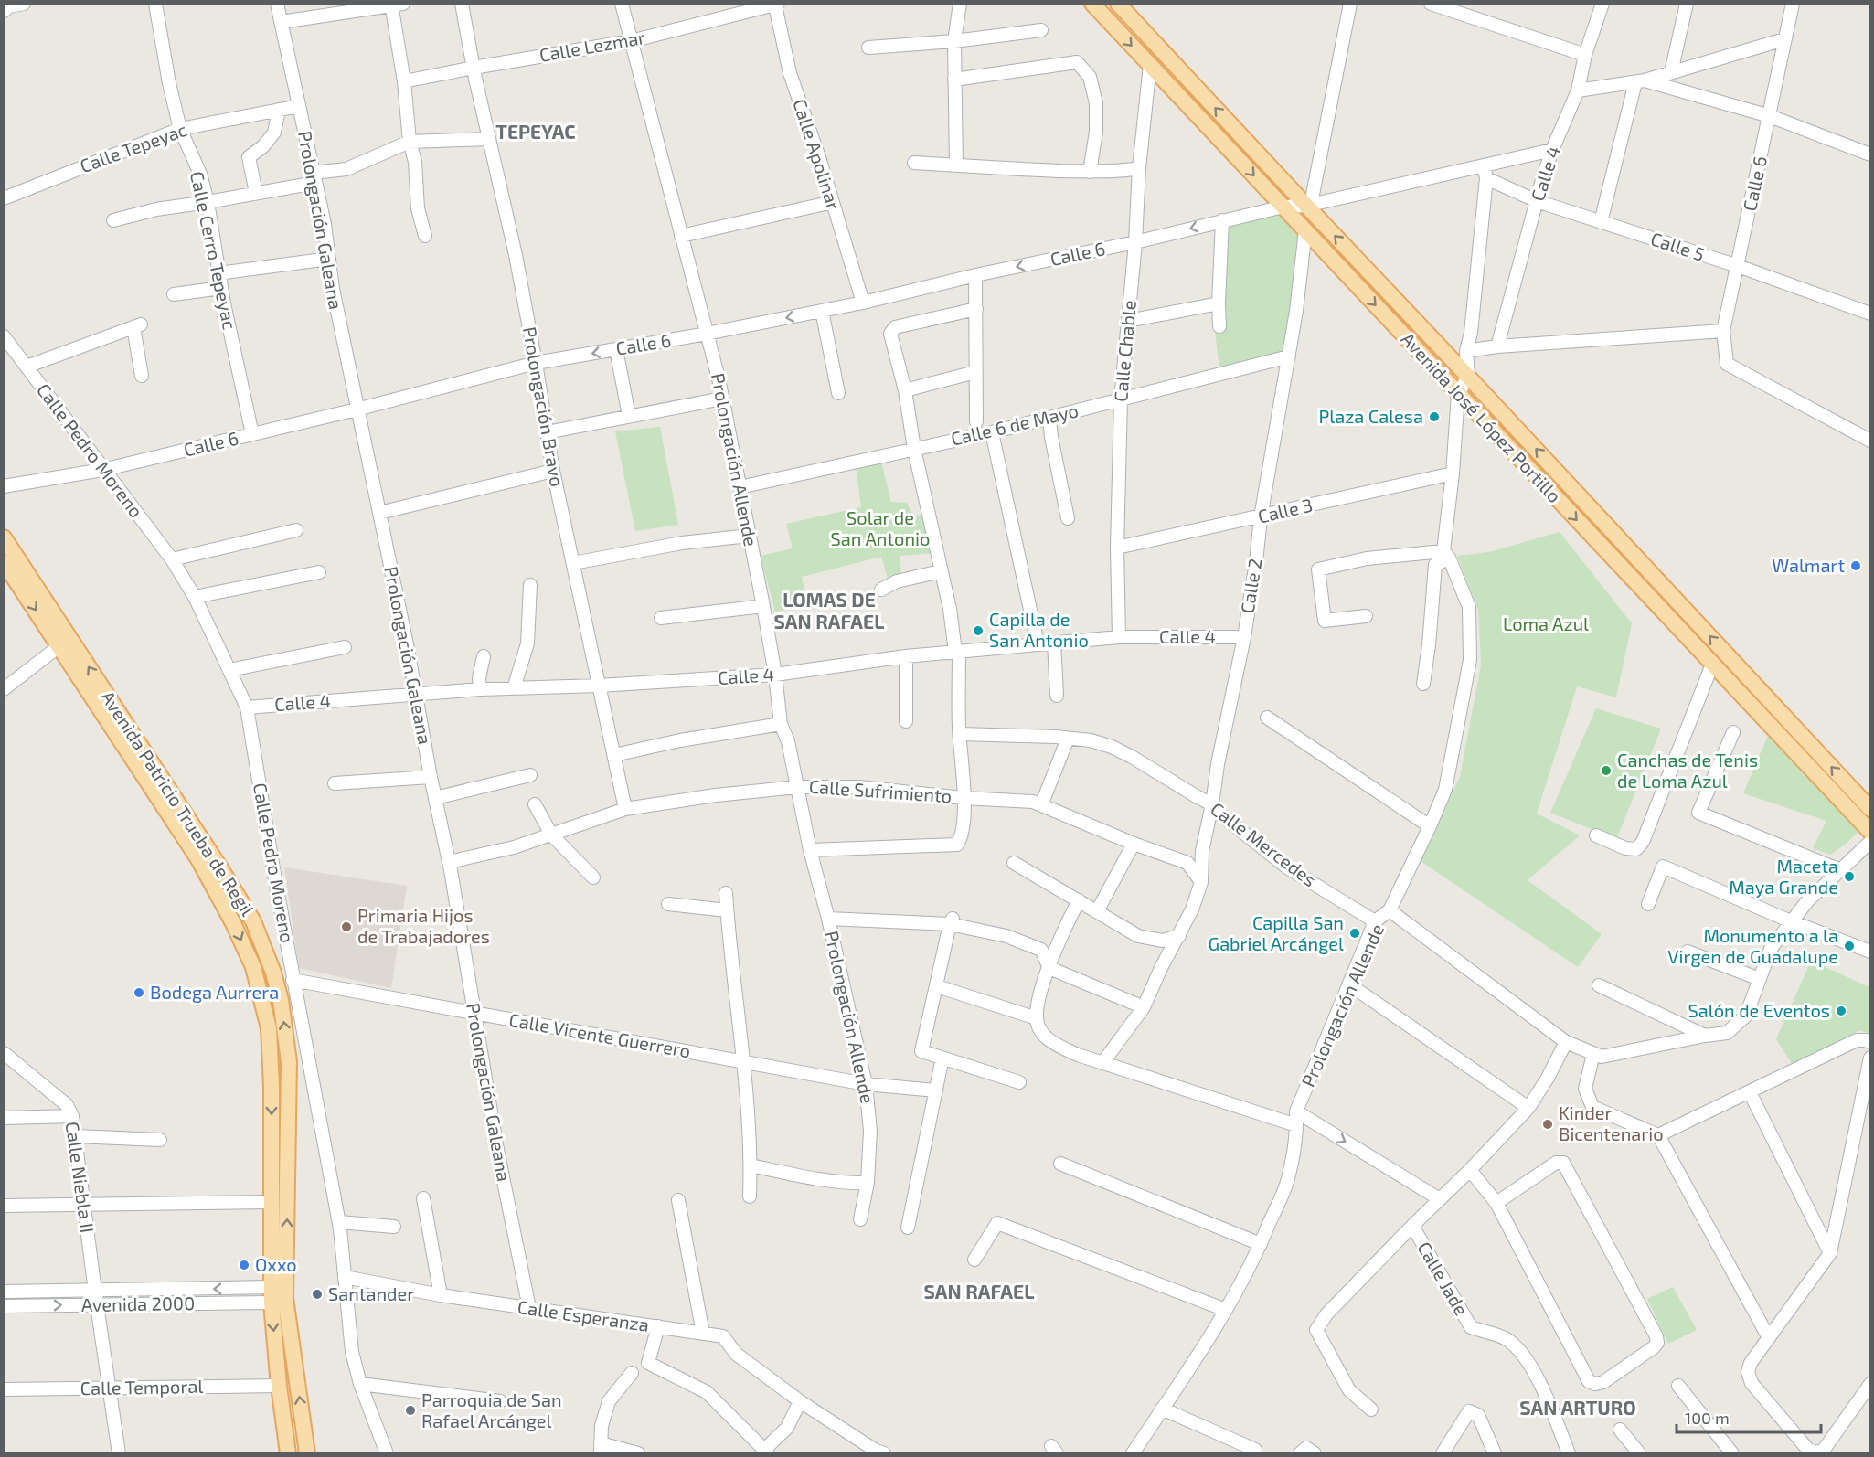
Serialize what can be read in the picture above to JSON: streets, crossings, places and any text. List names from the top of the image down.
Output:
{
  "streets": {
    "main road": ["Avenida José López Portillo", "Avenida Patricio Trueba de Regil"],
    "street": [
      "Calle Lezmar",
      "Calle Tepeyac",
      "Calle Apolinar",
      "Calle 4",
      "Calle 6",
      "Prolongación Galeana",
      "Calle 5",
      "Calle Cerro Tepeyac",
      "Calle Chable",
      "Prolongación Bravo",
      "Calle 6 de Mayo",
      "Calle Pedro Moreno",
      "Prolongación Allende",
      "Calle 3",
      "Calle 2",
      "Calle Sufrimiento",
      "Calle Mercedes",
      "Calle Vicente Guerrero",
      "Calle Niebla II",
      "Calle Jade",
      "Avenida 2000",
      "Calle Esperanza",
      "Calle Temporal"
    ]
  },
  "crossings": [
    ["Calle Lezmar", "Calle Apolinar"],
    ["Calle Lezmar", "Prolongación Bravo"],
    ["Calle Lezmar", "Prolongación Allende"],
    ["Calle Tepeyac", "Prolongación Galeana"],
    ["Calle Tepeyac", "Calle Cerro Tepeyac"],
    ["Calle Apolinar", "Calle 6"],
    ["Calle 4", "Prolongación Galeana"],
    ["Calle 4", "Calle 5"],
    ["Calle 4", "Calle Chable"],
    ["Calle 4", "Prolongación Bravo"],
    ["Calle 4", "Calle Pedro Moreno"],
    ["Calle 4", "Prolongación Allende"],
    ["Calle 4", "Calle 2"],
    ["Calle 6", "Prolongación Galeana"],
    ["Calle 6", "Calle 5"],
    ["Calle 6", "Calle Cerro Tepeyac"],
    ["Calle 6", "Calle Chable"],
    ["Calle 6", "Prolongación Bravo"],
    ["Calle 6", "Avenida José López Portillo"],
    ["Calle 6", "Calle Pedro Moreno"],
    ["Calle 6", "Prolongación Allende"],
    ["Prolongación Galeana", "Calle Sufrimiento"],
    ["Prolongación Galeana", "Calle Vicente Guerrero"],
    ["Prolongación Galeana", "Calle Esperanza"],
    ["Calle Chable", "Avenida José López Portillo"],
    ["Calle Chable", "Calle 6 de Mayo"],
    ["Calle Chable", "Calle 3"],
    ["Prolongación Bravo", "Calle Sufrimiento"],
    ["Avenida José López Portillo", "Prolongación Allende"],
    ["Avenida José López Portillo", "Calle 2"],
    ["Calle 6 de Mayo", "Prolongación Allende"],
    ["Calle 6 de Mayo", "Calle 2"],
    ["Calle Pedro Moreno", "Calle Vicente Guerrero"],
    ["Calle Pedro Moreno", "Calle Esperanza"],
    ["Prolongación Allende", "Calle 3"],
    ["Prolongación Allende", "Calle Sufrimiento"],
    ["Prolongación Allende", "Calle Mercedes"],
    ["Prolongación Allende", "Calle Vicente Guerrero"],
    ["Calle 3", "Calle 2"],
    ["Calle 2", "Calle Sufrimiento"],
    ["Calle 2", "Calle Mercedes"],
    ["Avenida Patricio Trueba de Regil", "Avenida 2000"],
    ["Avenida Patricio Trueba de Regil", "Calle Temporal"],
    ["Calle Niebla II", "Avenida 2000"],
    ["Calle Niebla II", "Calle Temporal"]
  ],
  "districts": [
    "TEPEYAC",
    "LOMAS DE SAN RAFAEL",
    "SAN RAFAEL",
    "SAN ARTURO"
  ],
  "parks": ["Solar de San Antonio", "Loma Azul"],
  "places": [
    "Plaza Calesa",
    "Walmart",
    "Capilla de San Antonio",
    "Canchas de Tenis de Loma Azul",
    "Maceta Maya Grande",
    "Primaria Hijos de Trabajadores",
    "Capilla San Gabriel Arcángel",
    "Monumento a la Virgen de Guadalupe",
    "Bodega Aurrera",
    "Salón de Eventos",
    "Kinder Bicentenario",
    "Oxxo",
    "Santander",
    "Parroquia de San Rafael Arcángel"
  ],
  "scale_bar": "100 m"
}
